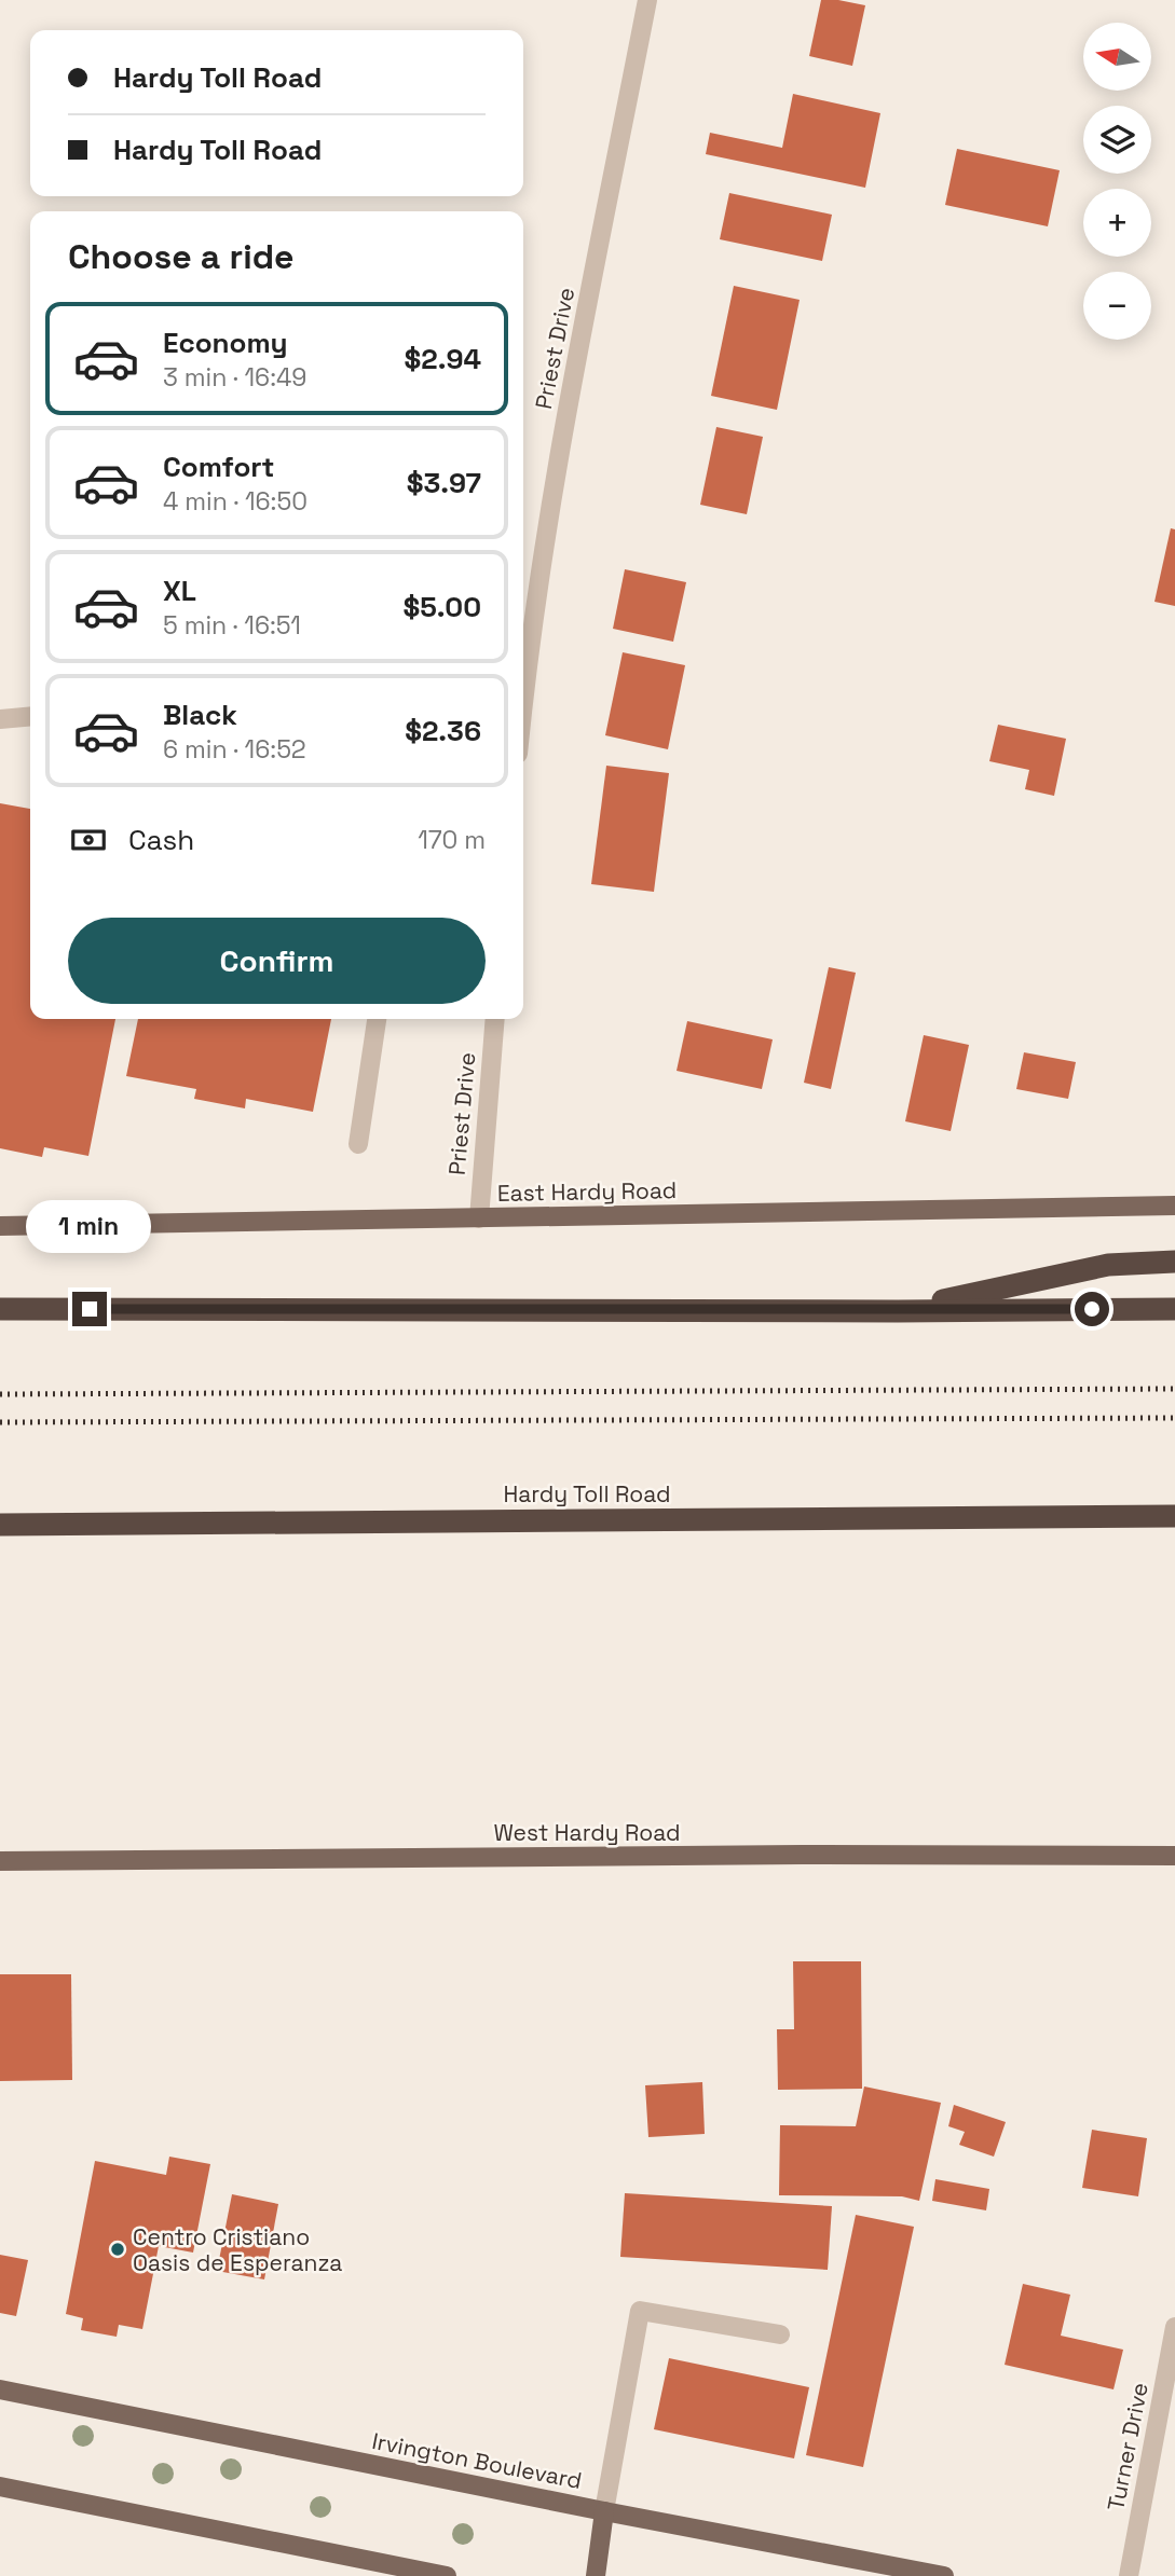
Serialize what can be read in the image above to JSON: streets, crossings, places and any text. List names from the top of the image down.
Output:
{
  "streets": {
    "highway": ["Hardy Toll Road"],
    "main road": ["East Hardy Road", "West Hardy Road", "Irvington Boulevard"],
    "street": ["Priest Drive", "Turner Drive"]
  },
  "crossings": [
    ["Priest Drive", "East Hardy Road"]
  ],
  "places": ["Centro Cristiano Oasis de Esperanza"],
  "north": "left",
  "page": {
    "map_buttons": ["+", "−"],
    "banner": ["Hardy Toll Road", "Hardy Toll Road"],
    "heading": "Choose a ride",
    "list": [
      {
        "name": "Economy",
        "note": "3 min · 16:49",
        "value": "$2.94"
      },
      {
        "name": "Comfort",
        "note": "4 min · 16:50",
        "value": "$3.97"
      },
      {
        "name": "XL",
        "note": "5 min · 16:51",
        "value": "$5.00"
      },
      {
        "name": "Black",
        "note": "6 min · 16:52",
        "value": "$2.36"
      }
    ],
    "pay": ["Cash", "170 m"],
    "buttons": "Confirm",
    "bubble": "1 min"
  }
}
